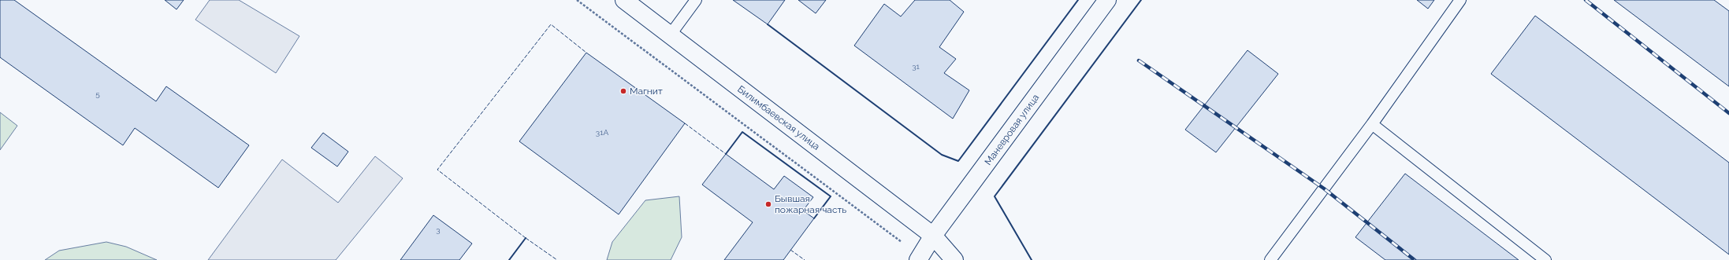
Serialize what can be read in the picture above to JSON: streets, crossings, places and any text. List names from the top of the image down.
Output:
{
  "streets": {
    "main road": ["Билимбаевская улица", "Маневровая улица"]
  },
  "crossings": [
    ["Билимбаевская улица", "Маневровая улица"]
  ],
  "places": ["Магнит", "Бывшая пожарная часть"],
  "house_numbers": [
    "31",
    "5",
    "31А",
    "3"
  ]
}
